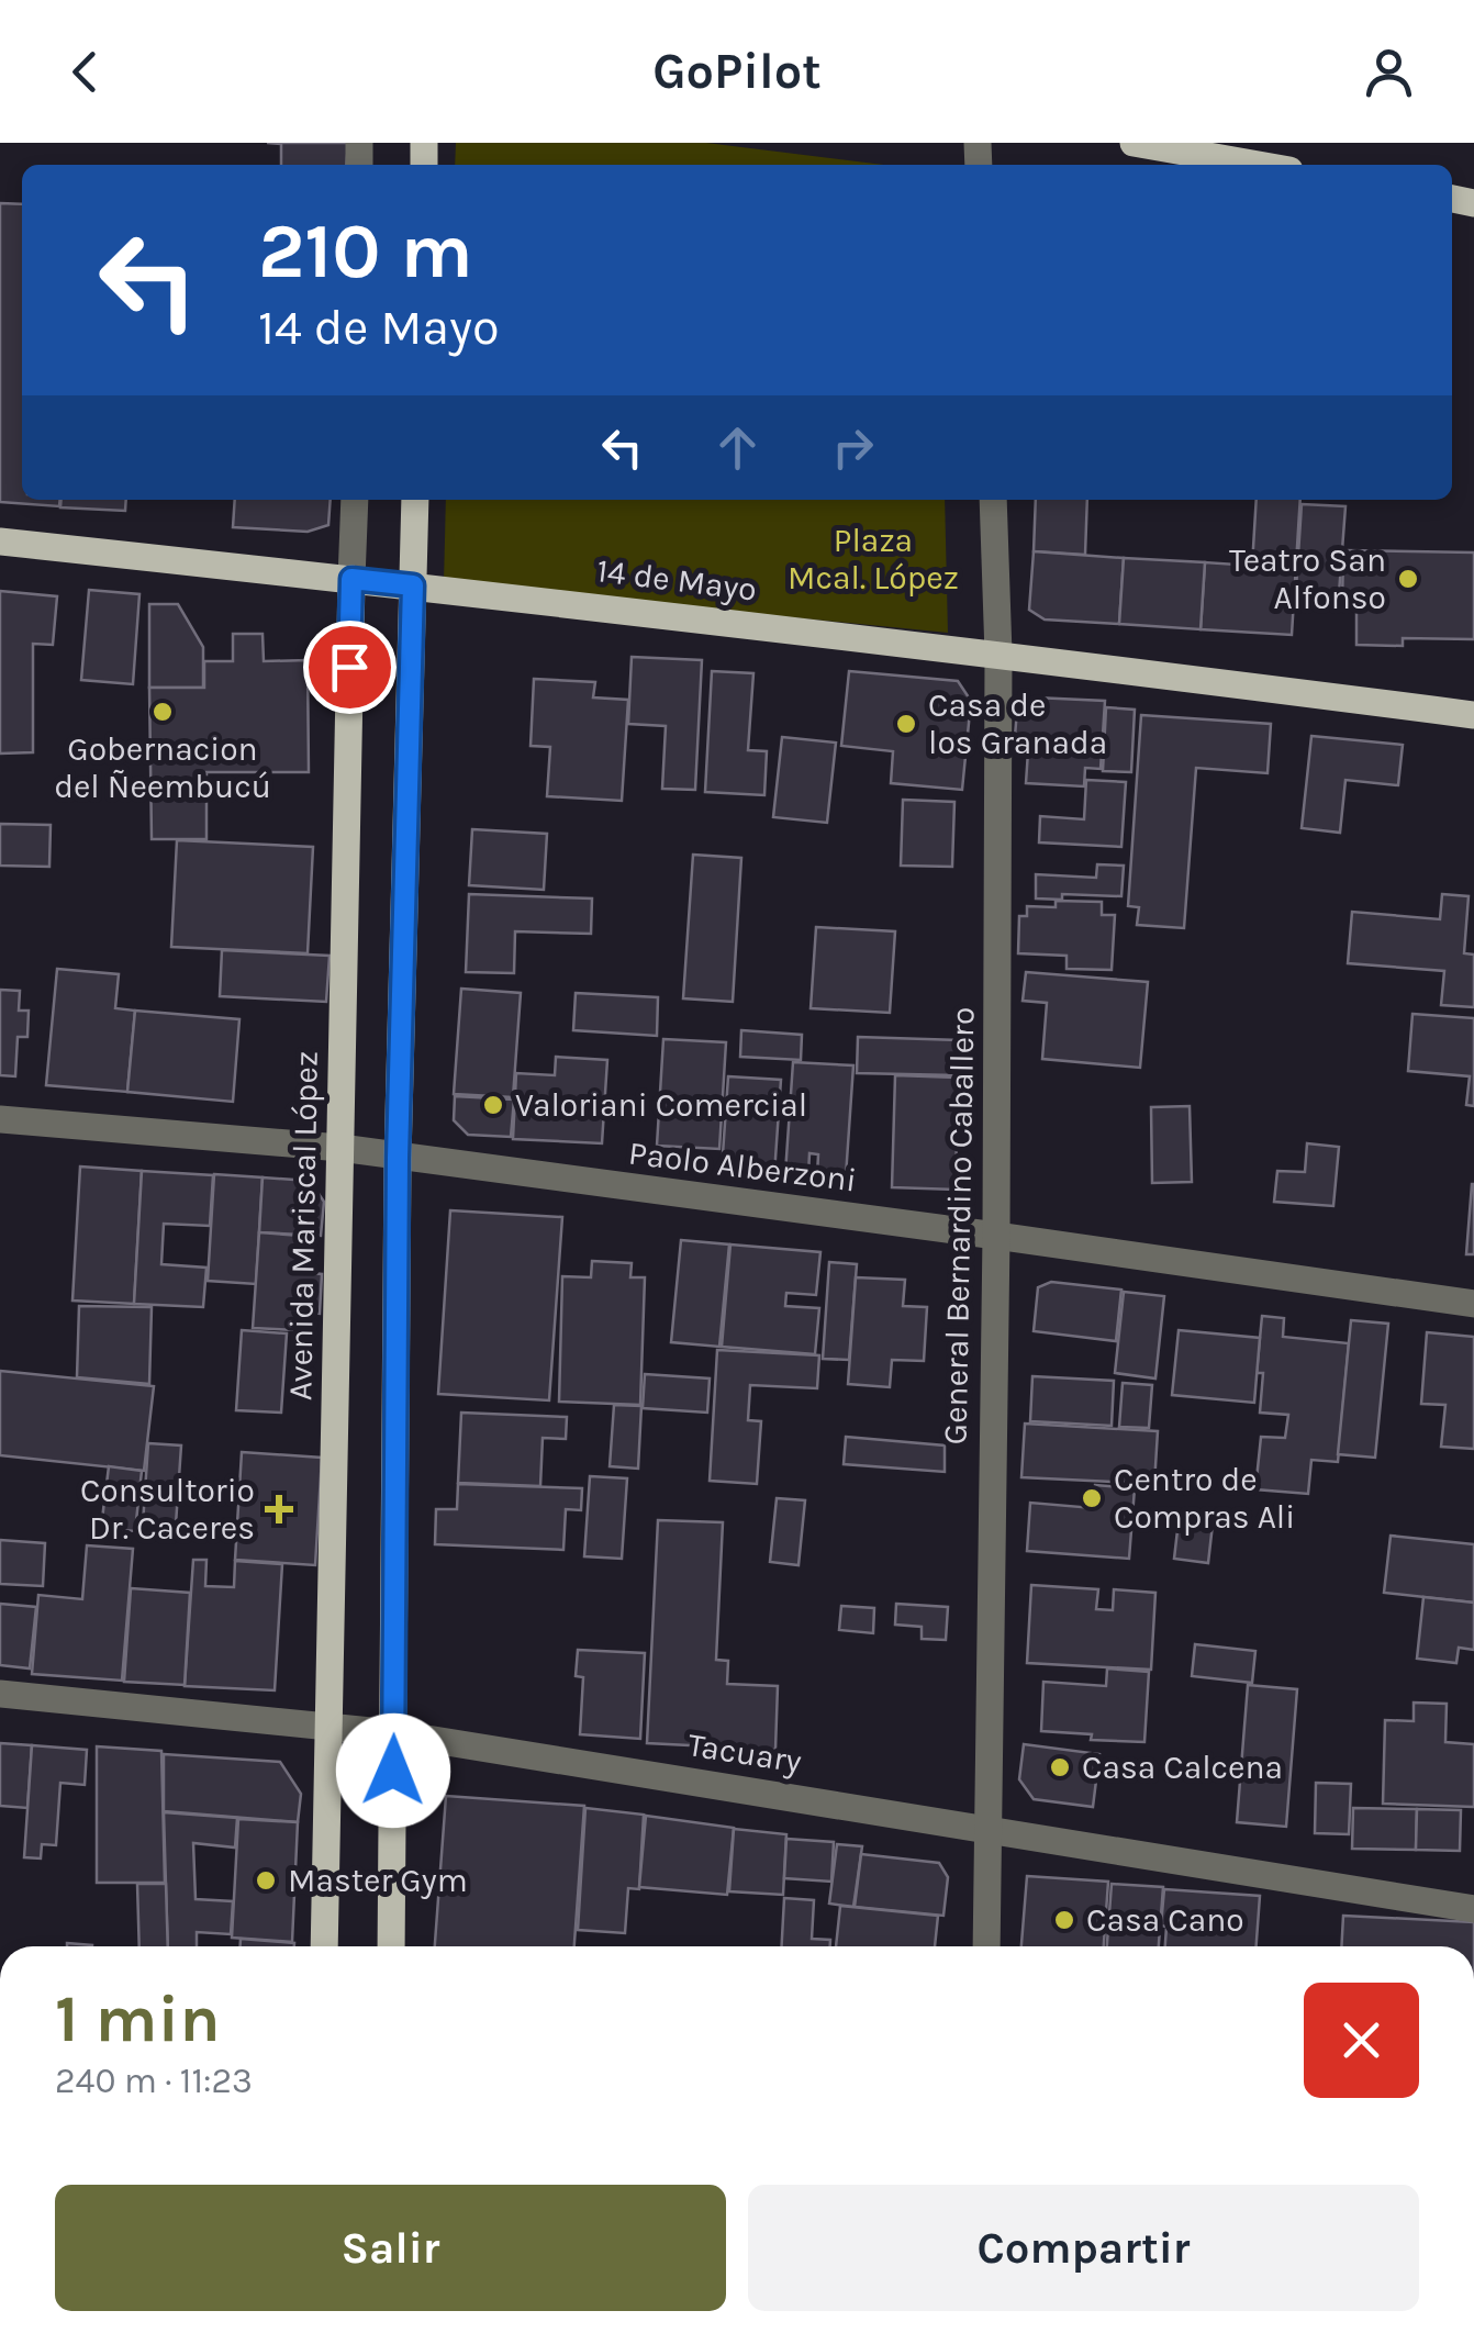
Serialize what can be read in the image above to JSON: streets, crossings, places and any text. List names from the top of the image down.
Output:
{
  "streets": {
    "main road": ["14 de Mayo", "Avenida Mariscal López"],
    "street": ["Paolo Alberzoni", "General Bernardino Caballero", "Tacuary"]
  },
  "crossings": [
    ["14 de Mayo", "Avenida Mariscal López"],
    ["14 de Mayo", "General Bernardino Caballero"],
    ["Paolo Alberzoni", "Avenida Mariscal López"],
    ["Paolo Alberzoni", "General Bernardino Caballero"],
    ["Avenida Mariscal López", "Tacuary"],
    ["General Bernardino Caballero", "Tacuary"]
  ],
  "parks": ["Plaza Mcal. López"],
  "places": {
    "other": [
      "Teatro San Alfonso",
      "Gobernacion del Ñeembucú",
      "Casa de los Granada",
      "Valoriani Comercial",
      "Centro de Compras Ali",
      "Casa Calcena",
      "Master Gym",
      "Casa Cano"
    ],
    "health": ["Consultorio Dr. Caceres"]
  },
  "page": {
    "header": "GoPilot",
    "turn": ["210 m", "14 de Mayo"],
    "heading": ["1 min", "240 m · 11:23"],
    "buttons": ["Salir", "Compartir"]
  }
}
